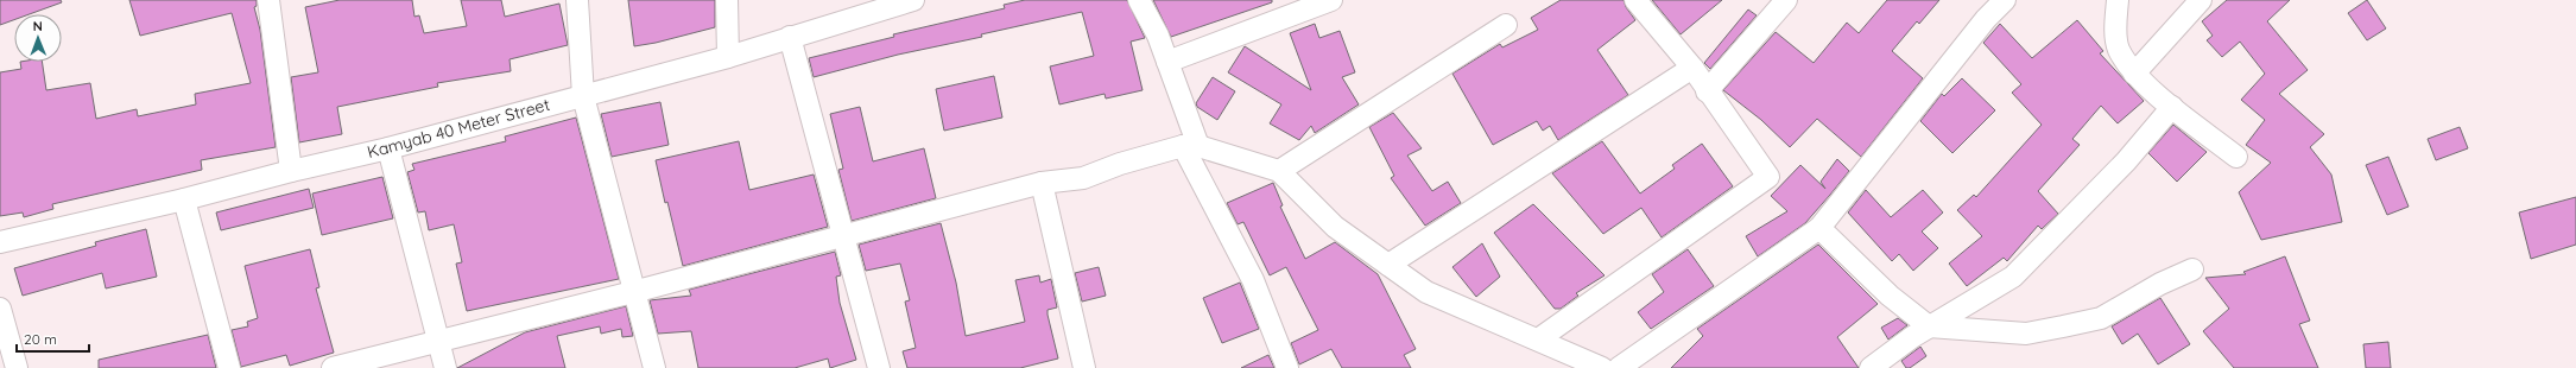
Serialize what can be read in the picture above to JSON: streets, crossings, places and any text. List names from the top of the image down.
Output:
{
  "streets": {
    "street": ["Kamyab 40 Meter Street"]
  },
  "scale_bar": "20 m",
  "north": "top"
}
